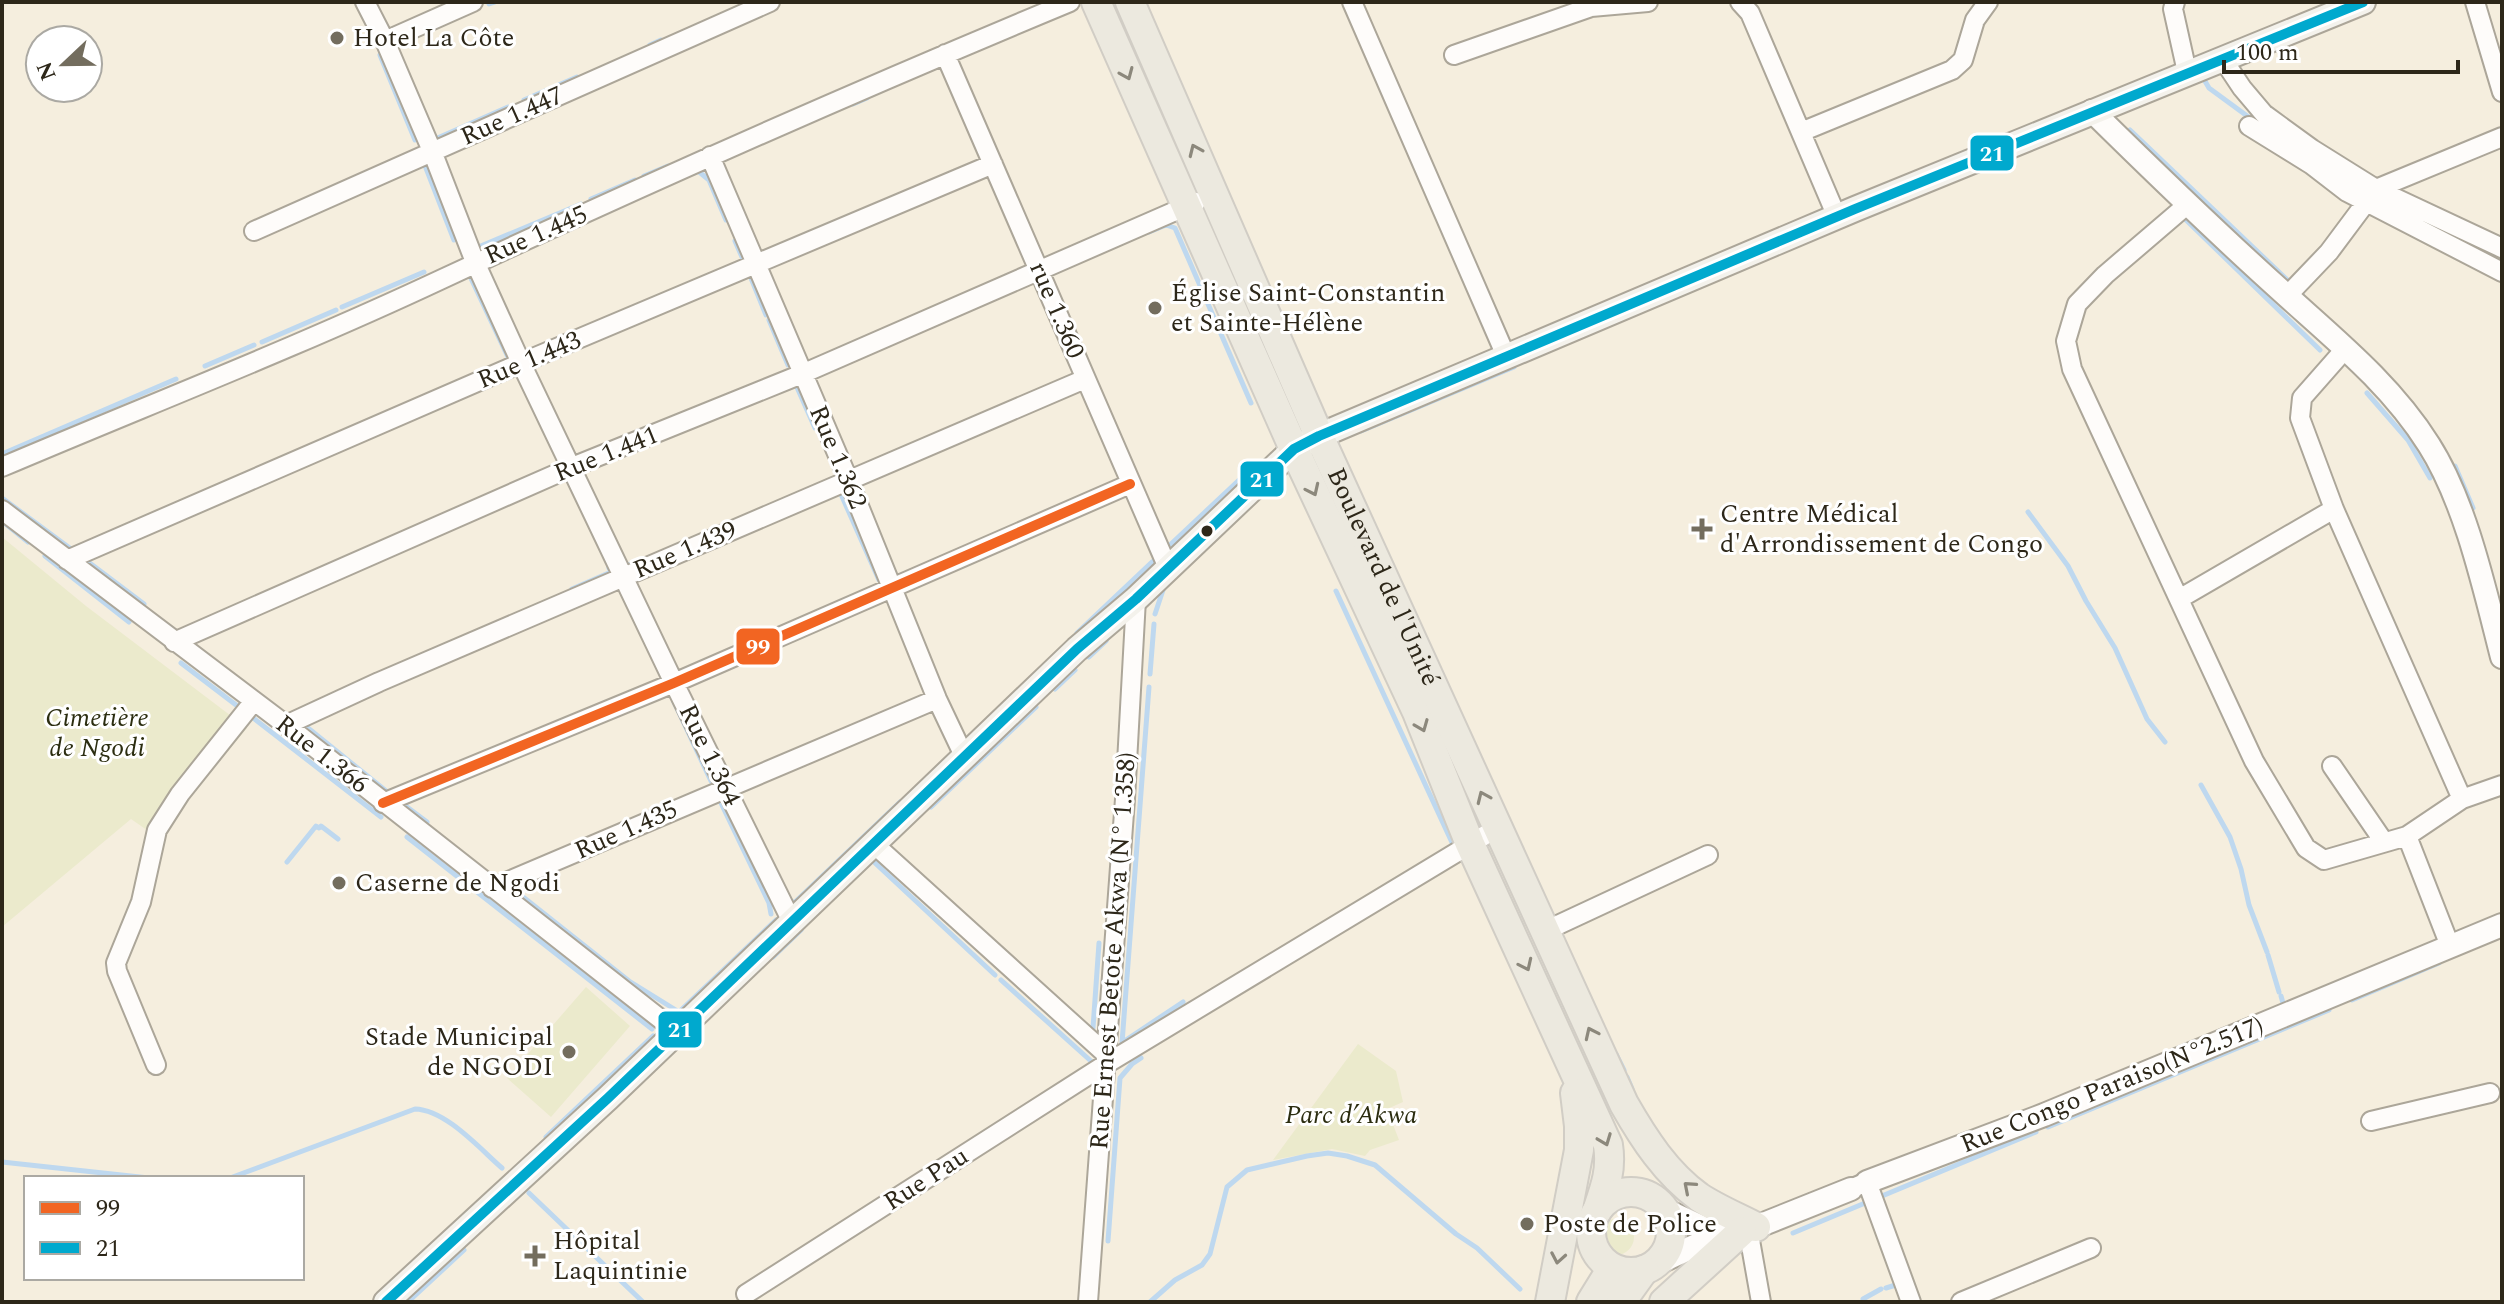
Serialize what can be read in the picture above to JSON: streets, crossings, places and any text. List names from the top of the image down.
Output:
{
  "streets": {
    "main road": ["Boulevard de l'Unité"],
    "street": [
      "Rue 1.447",
      "Rue 1.445",
      "rue 1.360",
      "Rue 1.443",
      "Rue 1.441",
      "Rue 1.362",
      "Rue 1.439",
      "Rue 1.366",
      "Rue 1.364",
      "Rue 1.435",
      "Rue Ernest Betote Akwa (N° 1.358)",
      "Rue Congo Paraiso(N°2.517)",
      "Rue Pau"
    ]
  },
  "crossings": [
    ["Rue 1.447", "Rue 1.364"],
    ["Rue 1.445", "rue 1.360"],
    ["Rue 1.445", "Rue 1.362"],
    ["Rue 1.445", "Rue 1.364"],
    ["rue 1.360", "Rue 1.443"],
    ["rue 1.360", "Rue 1.441"],
    ["rue 1.360", "Rue 1.439"],
    ["Rue 1.443", "Rue 1.362"],
    ["Rue 1.443", "Rue 1.366"],
    ["Rue 1.443", "Rue 1.364"],
    ["Rue 1.441", "Rue 1.362"],
    ["Rue 1.441", "Boulevard de l'Unité"],
    ["Rue 1.441", "Rue 1.366"],
    ["Rue 1.441", "Rue 1.364"],
    ["Rue 1.362", "Rue 1.439"],
    ["Rue 1.362", "Rue 1.435"],
    ["Rue 1.439", "Rue 1.366"],
    ["Rue 1.439", "Rue 1.364"],
    ["Boulevard de l'Unité", "Rue Pau"],
    ["Rue 1.366", "Rue 1.435"],
    ["Rue 1.364", "Rue 1.435"],
    ["Rue Ernest Betote Akwa (N° 1.358)", "Rue Pau"]
  ],
  "parks": ["Cimetière de Ngodi", "Parc d’Akwa"],
  "places": {
    "other": [
      "Hotel La Côte",
      "Église Saint-Constantin et Sainte-Hélène",
      "Caserne de Ngodi",
      "Stade Municipal de NGODI",
      "Poste de Police"
    ],
    "health": ["Centre Médical d'Arrondissement de Congo", "Hôpital Laquintinie"]
  },
  "lines": ["transit line 21", "transit line 99"],
  "legend": ["99", "21"],
  "scale_bar": "100 m",
  "north": "left"
}
